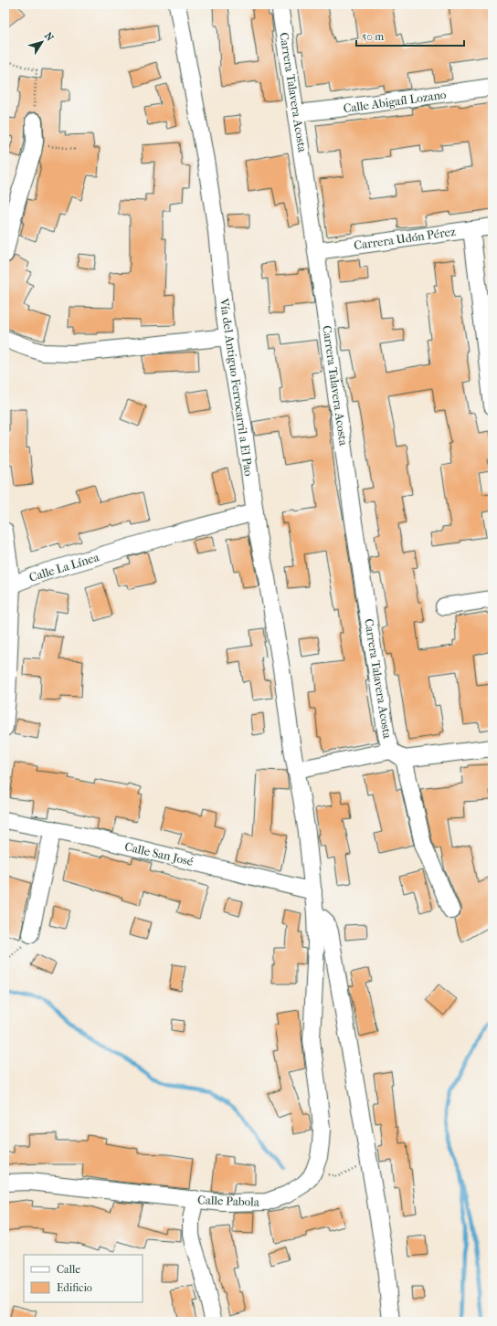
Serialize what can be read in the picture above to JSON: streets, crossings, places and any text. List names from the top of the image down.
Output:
{
  "streets": {
    "street": [
      "Carrera Talavera Acosta",
      "Calle Abigaíl Lozano",
      "Carrera Udón Pérez",
      "Vía del Antiguo Ferrocarril a El Pao",
      "Calle La Línea",
      "Calle San José",
      "Calle Pabola"
    ]
  },
  "crossings": [
    ["Carrera Talavera Acosta", "Calle Abigaíl Lozano"],
    ["Carrera Talavera Acosta", "Carrera Udón Pérez"],
    ["Vía del Antiguo Ferrocarril a El Pao", "Calle La Línea"],
    ["Vía del Antiguo Ferrocarril a El Pao", "Calle San José"],
    ["Vía del Antiguo Ferrocarril a El Pao", "Calle Pabola"],
    ["Calle San José", "Calle Pabola"]
  ],
  "legend": ["Calle", "Edificio"],
  "scale_bar": "50 m",
  "north": "top right"
}
